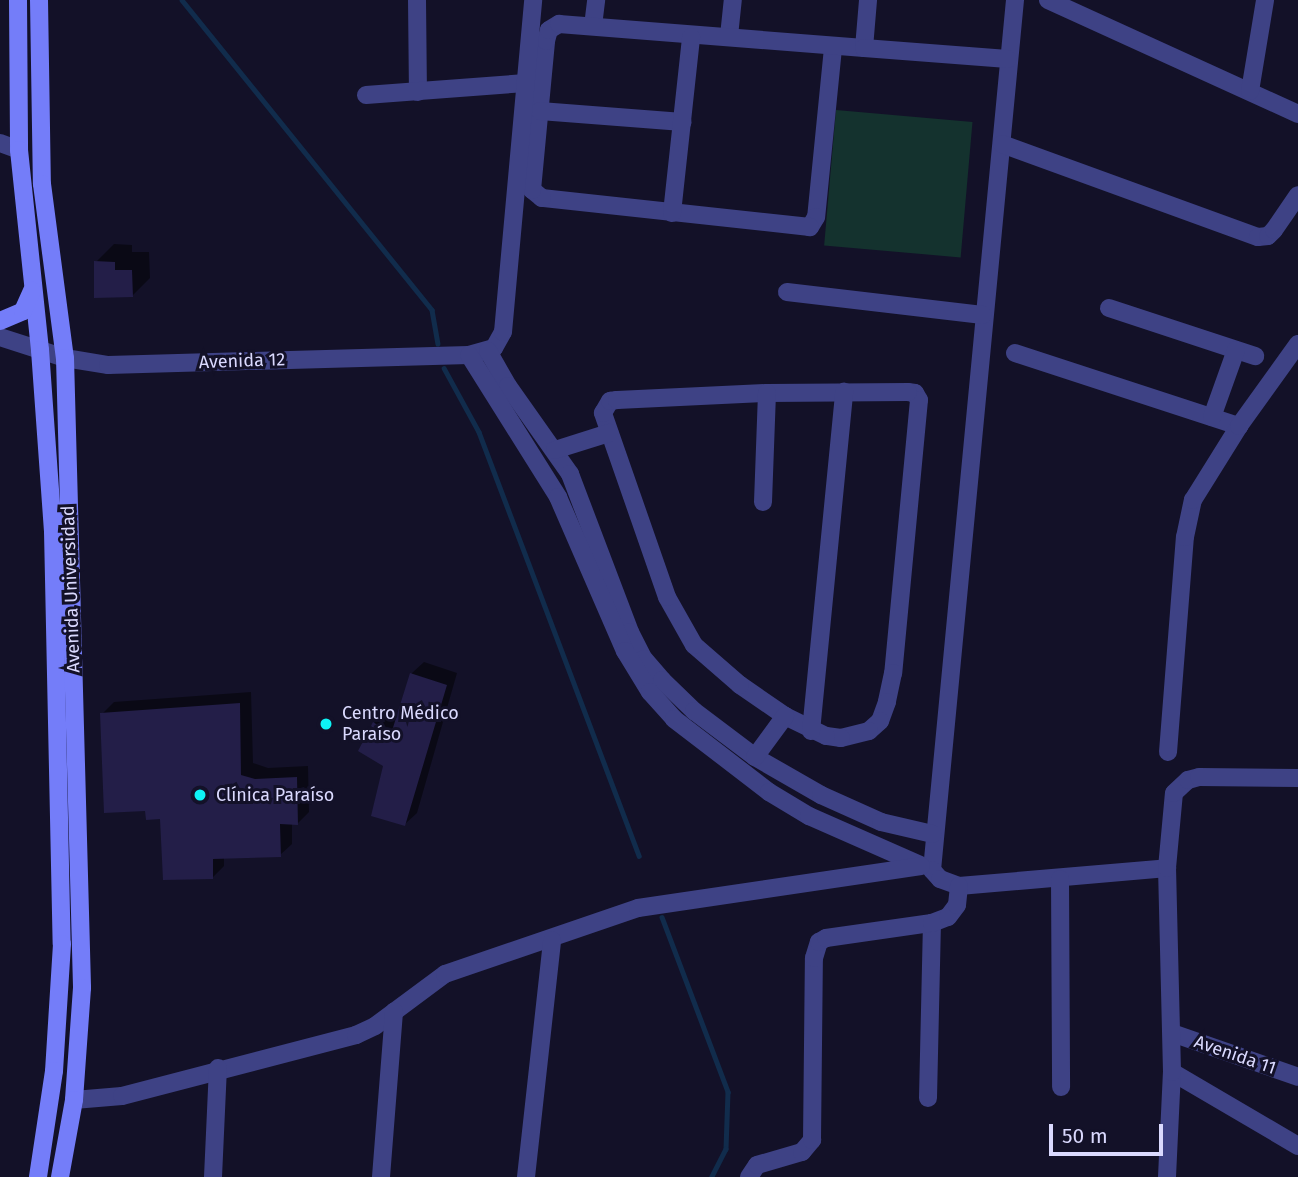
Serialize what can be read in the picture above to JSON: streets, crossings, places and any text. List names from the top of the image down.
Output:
{
  "streets": {
    "street": ["Avenida 12", "Avenida Universidad", "Avenida 11"]
  },
  "crossings": [
    ["Avenida 12", "Avenida Universidad"]
  ],
  "places": ["Centro Médico Paraíso", "Clínica Paraíso"],
  "scale_bar": "50 m"
}
